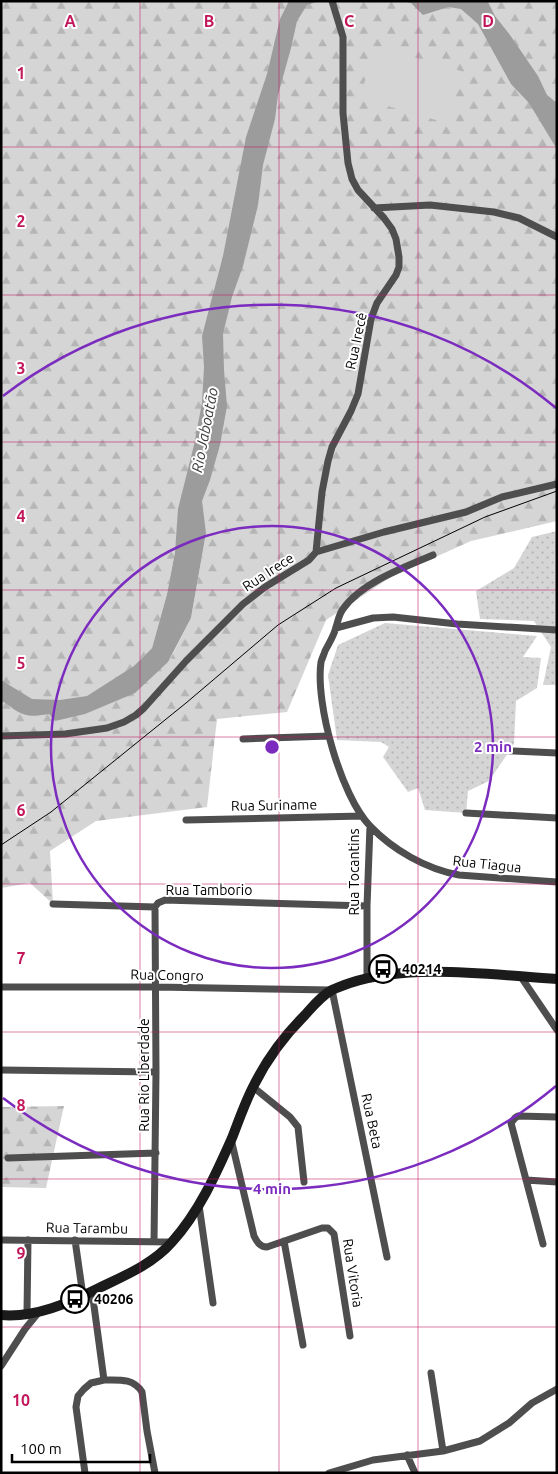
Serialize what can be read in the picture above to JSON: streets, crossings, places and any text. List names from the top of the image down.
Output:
{
  "streets": {
    "street": [
      "Rua Irecê",
      "Rua Irece",
      "Rua Suriname",
      "Rua Tiagua",
      "Rua Tocantins",
      "Rua Tamborio",
      "Rua Congro",
      "Rua Rio Liberdade",
      "Rua Beta",
      "Rua Tarambu",
      "Rua Vitoria"
    ]
  },
  "crossings": [
    ["Rua Irecê", "Rua Irece"],
    ["Rua Suriname", "Rua Tocantins"],
    ["Rua Tiagua", "Rua Tocantins"],
    ["Rua Tocantins", "Rua Tamborio"],
    ["Rua Tamborio", "Rua Rio Liberdade"],
    ["Rua Congro", "Rua Rio Liberdade"],
    ["Rua Congro", "Rua Beta"],
    ["Rua Rio Liberdade", "Rua Tarambu"]
  ],
  "water": ["Rio Jaboatão"],
  "places": {
    "bus stop": ["40214", "40206"]
  },
  "scale_bar": "100 m",
  "grid": {
    "columns": [
      "A",
      "B",
      "C",
      "D"
    ],
    "rows": [
      "1",
      "2",
      "3",
      "4",
      "5",
      "6",
      "7",
      "8",
      "9",
      "10"
    ]
  },
  "rings": ["2 min", "4 min"]
}
